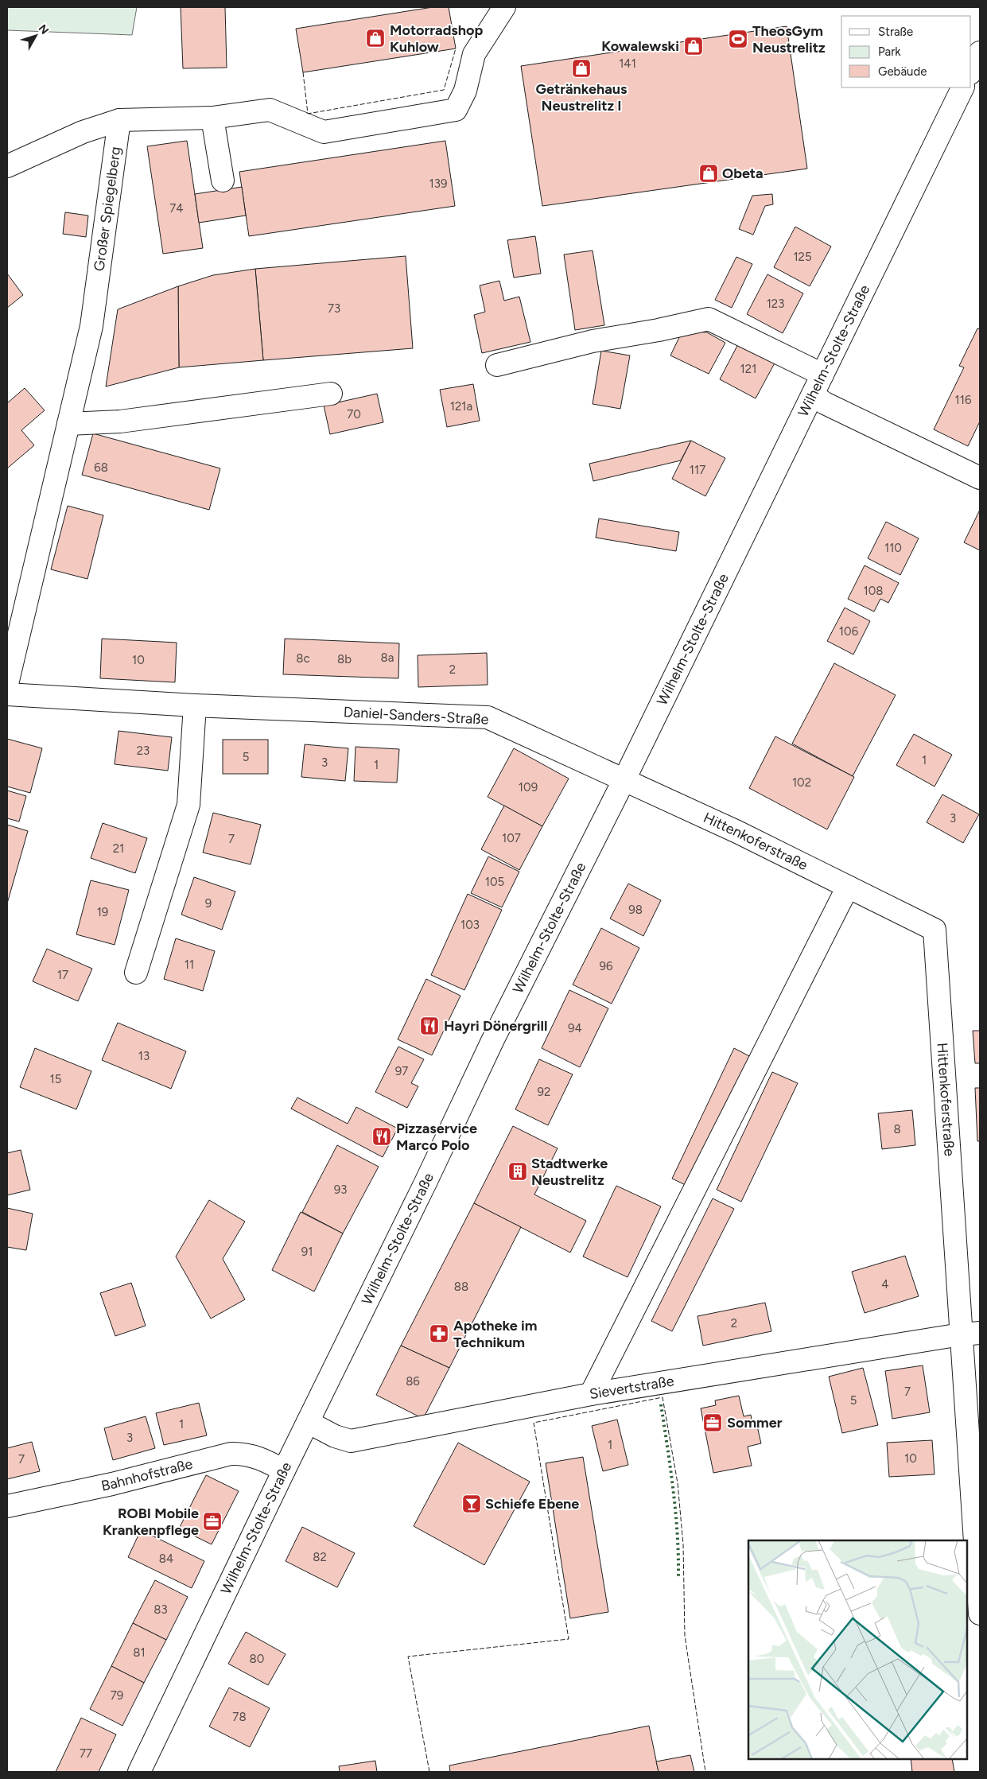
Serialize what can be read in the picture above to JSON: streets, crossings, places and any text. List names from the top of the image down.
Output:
{
  "streets": {
    "street": [
      "Großer Spiegelberg",
      "Wilhelm-Stolte-Straße",
      "Daniel-Sanders-Straße",
      "Hittenkoferstraße",
      "Sievertstraße",
      "Bahnhofstraße"
    ]
  },
  "crossings": [
    ["Wilhelm-Stolte-Straße", "Daniel-Sanders-Straße"],
    ["Wilhelm-Stolte-Straße", "Hittenkoferstraße"],
    ["Wilhelm-Stolte-Straße", "Sievertstraße"],
    ["Wilhelm-Stolte-Straße", "Bahnhofstraße"],
    ["Daniel-Sanders-Straße", "Hittenkoferstraße"],
    ["Hittenkoferstraße", "Sievertstraße"]
  ],
  "places": {
    "shop": [
      "Motorradshop Kuhlow",
      "Kowalewski",
      "Getränkehaus Neustrelitz I",
      "Obeta"
    ],
    "sports": ["TheosGym Neustrelitz"],
    "restaurant": ["Hayri Dönergrill", "Pizzaservice Marco Polo"],
    "building": ["Stadtwerke Neustrelitz"],
    "pharmacy": ["Apotheke im Technikum"],
    "office": ["Sommer", "ROBI Mobile Krankenpflege"],
    "bar": ["Schiefe Ebene"]
  },
  "house_numbers": [
    "141",
    "139",
    "74",
    "125",
    "123",
    "73",
    "121",
    "116",
    "121a",
    "70",
    "68",
    "117",
    "110",
    "108",
    "106",
    "8a",
    "8c",
    "8b",
    "10",
    "2",
    "23",
    "5",
    "1",
    "3",
    "1",
    "102",
    "109",
    "3",
    "107",
    "7",
    "21",
    "105",
    "9",
    "98",
    "19",
    "103",
    "11",
    "96",
    "17",
    "94",
    "13",
    "97",
    "15",
    "92",
    "8",
    "93",
    "91",
    "4",
    "88",
    "2",
    "86",
    "7",
    "5",
    "1",
    "3",
    "1",
    "10",
    "7",
    "82",
    "84",
    "83",
    "81",
    "80",
    "79",
    "78",
    "77"
  ],
  "legend": ["Straße", "Park", "Gebäude"],
  "north": "top right"
}
